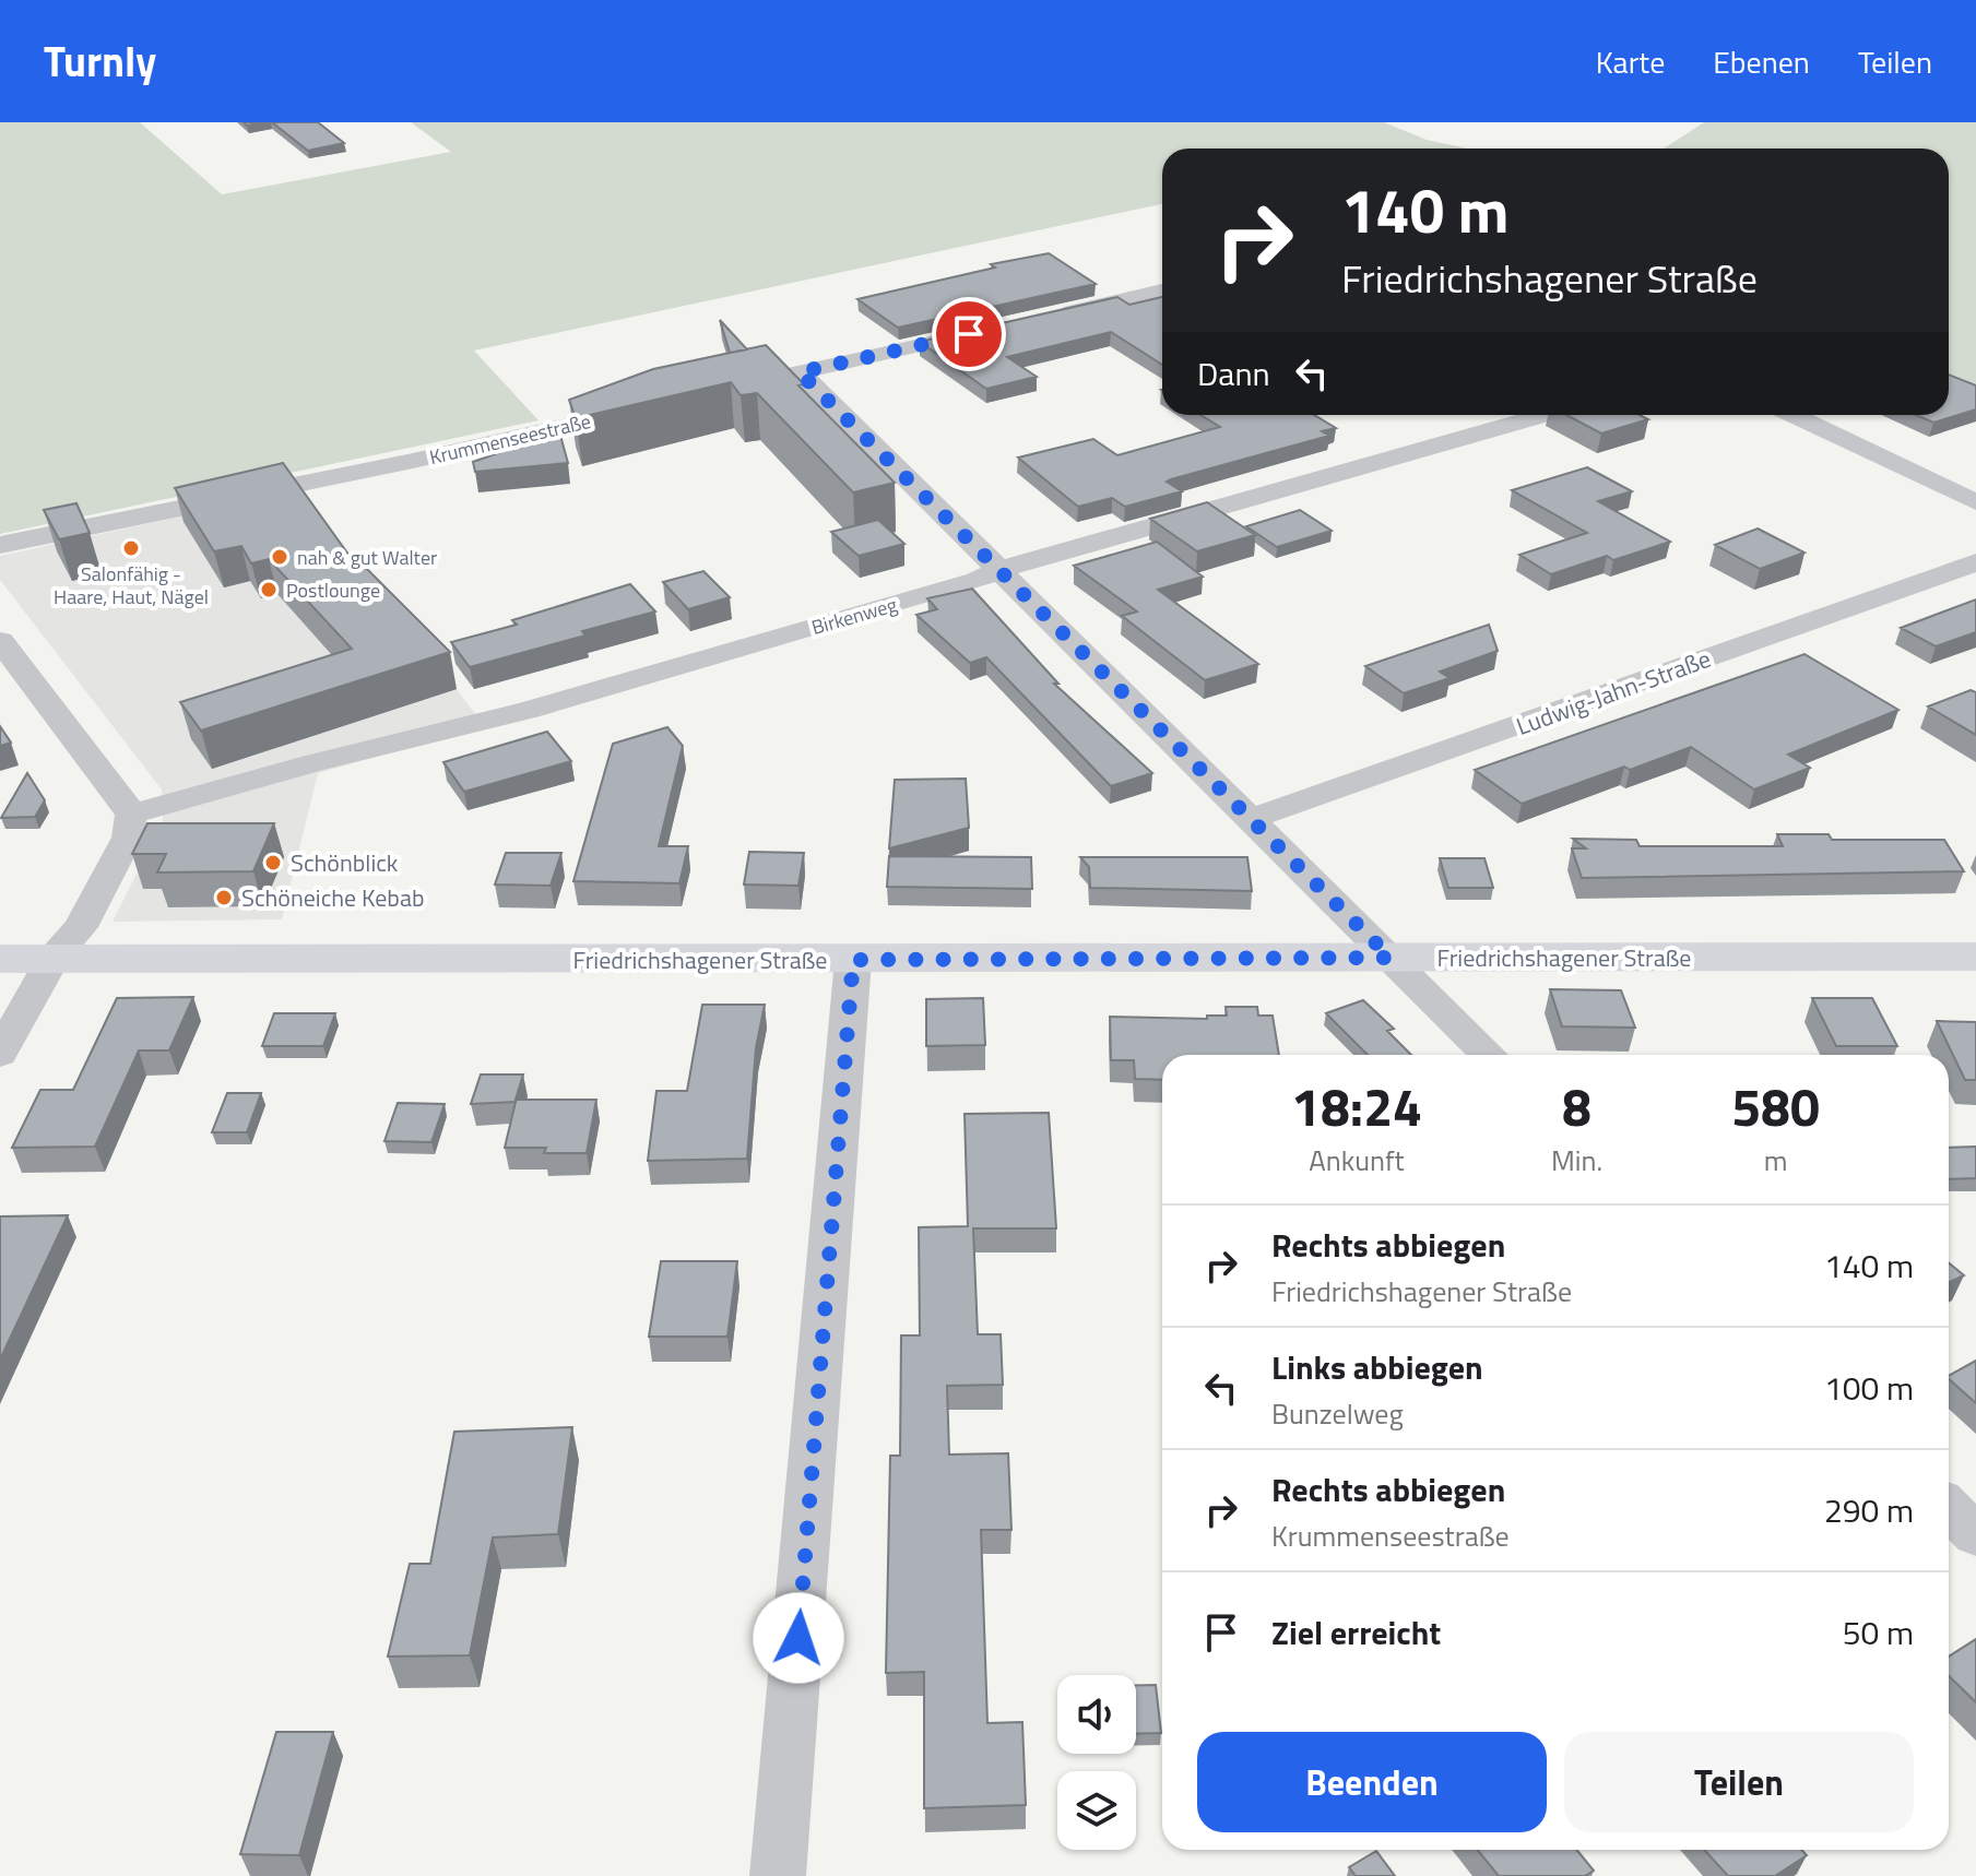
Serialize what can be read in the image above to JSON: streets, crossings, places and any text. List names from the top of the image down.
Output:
{
  "streets": {
    "main road": ["Friedrichshagener Straße"],
    "street": ["Krummenseestraße", "Birkenweg", "Ludwig-Jahn-Straße"]
  },
  "places": [
    "Salonfähig - Haare, Haut, Nägel",
    "nah & gut Walter",
    "Postlounge",
    "Schönblick",
    "Schöneiche Kebab"
  ],
  "page": {
    "header": "Turnly",
    "nav": ["Karte", "Ebenen", "Teilen"],
    "turn": ["140 m", "Friedrichshagener Straße"],
    "then": "Dann",
    "eta": [
      "18:24",
      "Ankunft",
      "8",
      "Min.",
      "580",
      "m"
    ],
    "list": [
      {
        "name": "Rechts abbiegen",
        "note": "Friedrichshagener Straße",
        "value": "140 m"
      },
      {
        "name": "Links abbiegen",
        "note": "Bunzelweg",
        "value": "100 m"
      },
      {
        "name": "Rechts abbiegen",
        "note": "Krummenseestraße",
        "value": "290 m"
      },
      {
        "name": "Ziel erreicht",
        "value": "50 m"
      }
    ],
    "buttons": ["Beenden", "Teilen"]
  }
}
